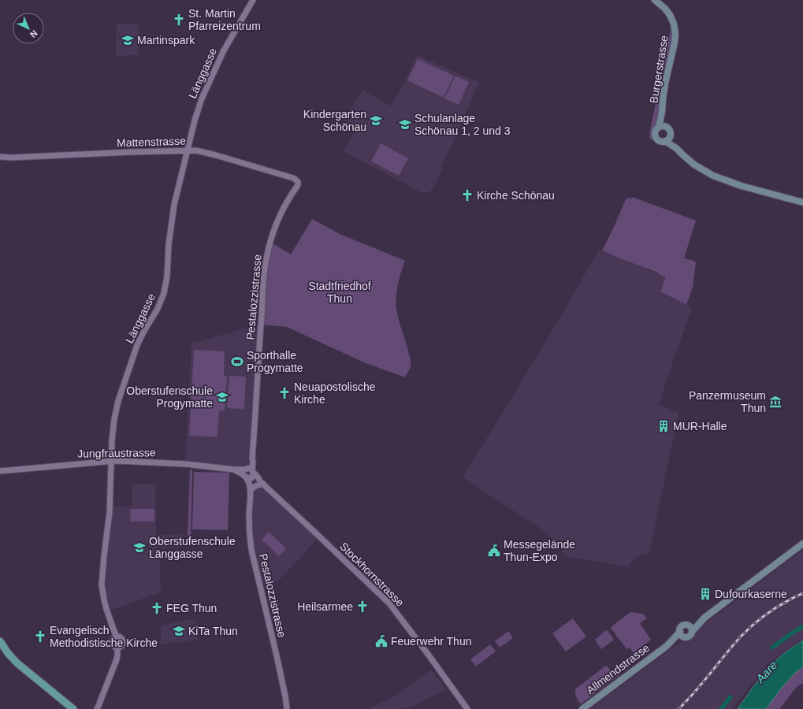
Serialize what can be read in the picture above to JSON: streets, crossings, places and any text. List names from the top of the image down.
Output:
{
  "streets": {
    "main road": ["Burgerstrasse", "Allmendstrasse"],
    "street": [
      "Länggasse",
      "Mattenstrasse",
      "Pestalozzistrasse",
      "Jungfraustrasse",
      "Stockhornstrasse"
    ]
  },
  "crossings": [
    ["Länggasse", "Mattenstrasse"],
    ["Länggasse", "Jungfraustrasse"],
    ["Mattenstrasse", "Pestalozzistrasse"],
    ["Pestalozzistrasse", "Jungfraustrasse"],
    ["Pestalozzistrasse", "Stockhornstrasse"],
    ["Jungfraustrasse", "Stockhornstrasse"]
  ],
  "water": ["Aare"],
  "parks": ["Stadtfriedhof Thun"],
  "places": {
    "church": [
      "St. Martin Pfarreizentrum",
      "Kirche Schönau",
      "Neuapostolische Kirche",
      "Heilsarmee",
      "FEG Thun",
      "Evangelisch Methodistische Kirche"
    ],
    "school or university": [
      "Martinspark",
      "Kindergarten Schönau",
      "Schulanlage Schönau 1, 2 und 3",
      "Oberstufenschule Progymatte",
      "Oberstufenschule Länggasse",
      "KiTa Thun"
    ],
    "sports": ["Sporthalle Progymatte"],
    "museum": ["Panzermuseum Thun"],
    "building": ["MUR-Halle", "Dufourkaserne"],
    "public building": ["Messegelände Thun-Expo", "Feuerwehr Thun"]
  },
  "north": "bottom right"
}
